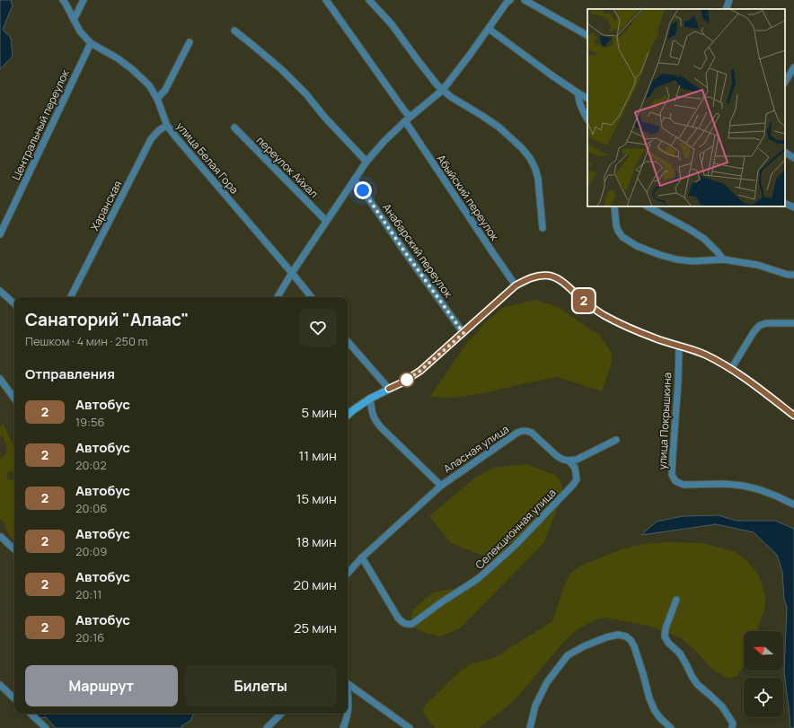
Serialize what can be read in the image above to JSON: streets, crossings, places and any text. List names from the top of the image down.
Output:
{
  "streets": {
    "street": [
      "Центральный переулок",
      "улица Белая Гора",
      "переулок Айхал",
      "Абыйский переулок",
      "Харанская",
      "Анабарский переулок",
      "улица Покрышкина",
      "Аласная улица",
      "Селекционная улица"
    ]
  },
  "crossings": [
    ["Центральный переулок", "улица Белая Гора"],
    ["улица Белая Гора", "Харанская"],
    ["Аласная улица", "Селекционная улица"]
  ],
  "lines": ["bus line 2"],
  "north": "left",
  "page": {
    "on_map": "2",
    "heading": [
      ["Санаторий \"Алаас\"", "Пешком · 4 мин · 250 m"],
      "Отправления"
    ],
    "list": [
      {
        "mark": "2",
        "name": "Автобус",
        "note": "19:56",
        "value": "5 мин"
      },
      {
        "mark": "2",
        "name": "Автобус",
        "note": "20:02",
        "value": "11 мин"
      },
      {
        "mark": "2",
        "name": "Автобус",
        "note": "20:06",
        "value": "15 мин"
      },
      {
        "mark": "2",
        "name": "Автобус",
        "note": "20:09",
        "value": "18 мин"
      },
      {
        "mark": "2",
        "name": "Автобус",
        "note": "20:11",
        "value": "20 мин"
      },
      {
        "mark": "2",
        "name": "Автобус",
        "note": "20:16",
        "value": "25 мин"
      }
    ],
    "buttons": ["Маршрут", "Билеты"]
  }
}
